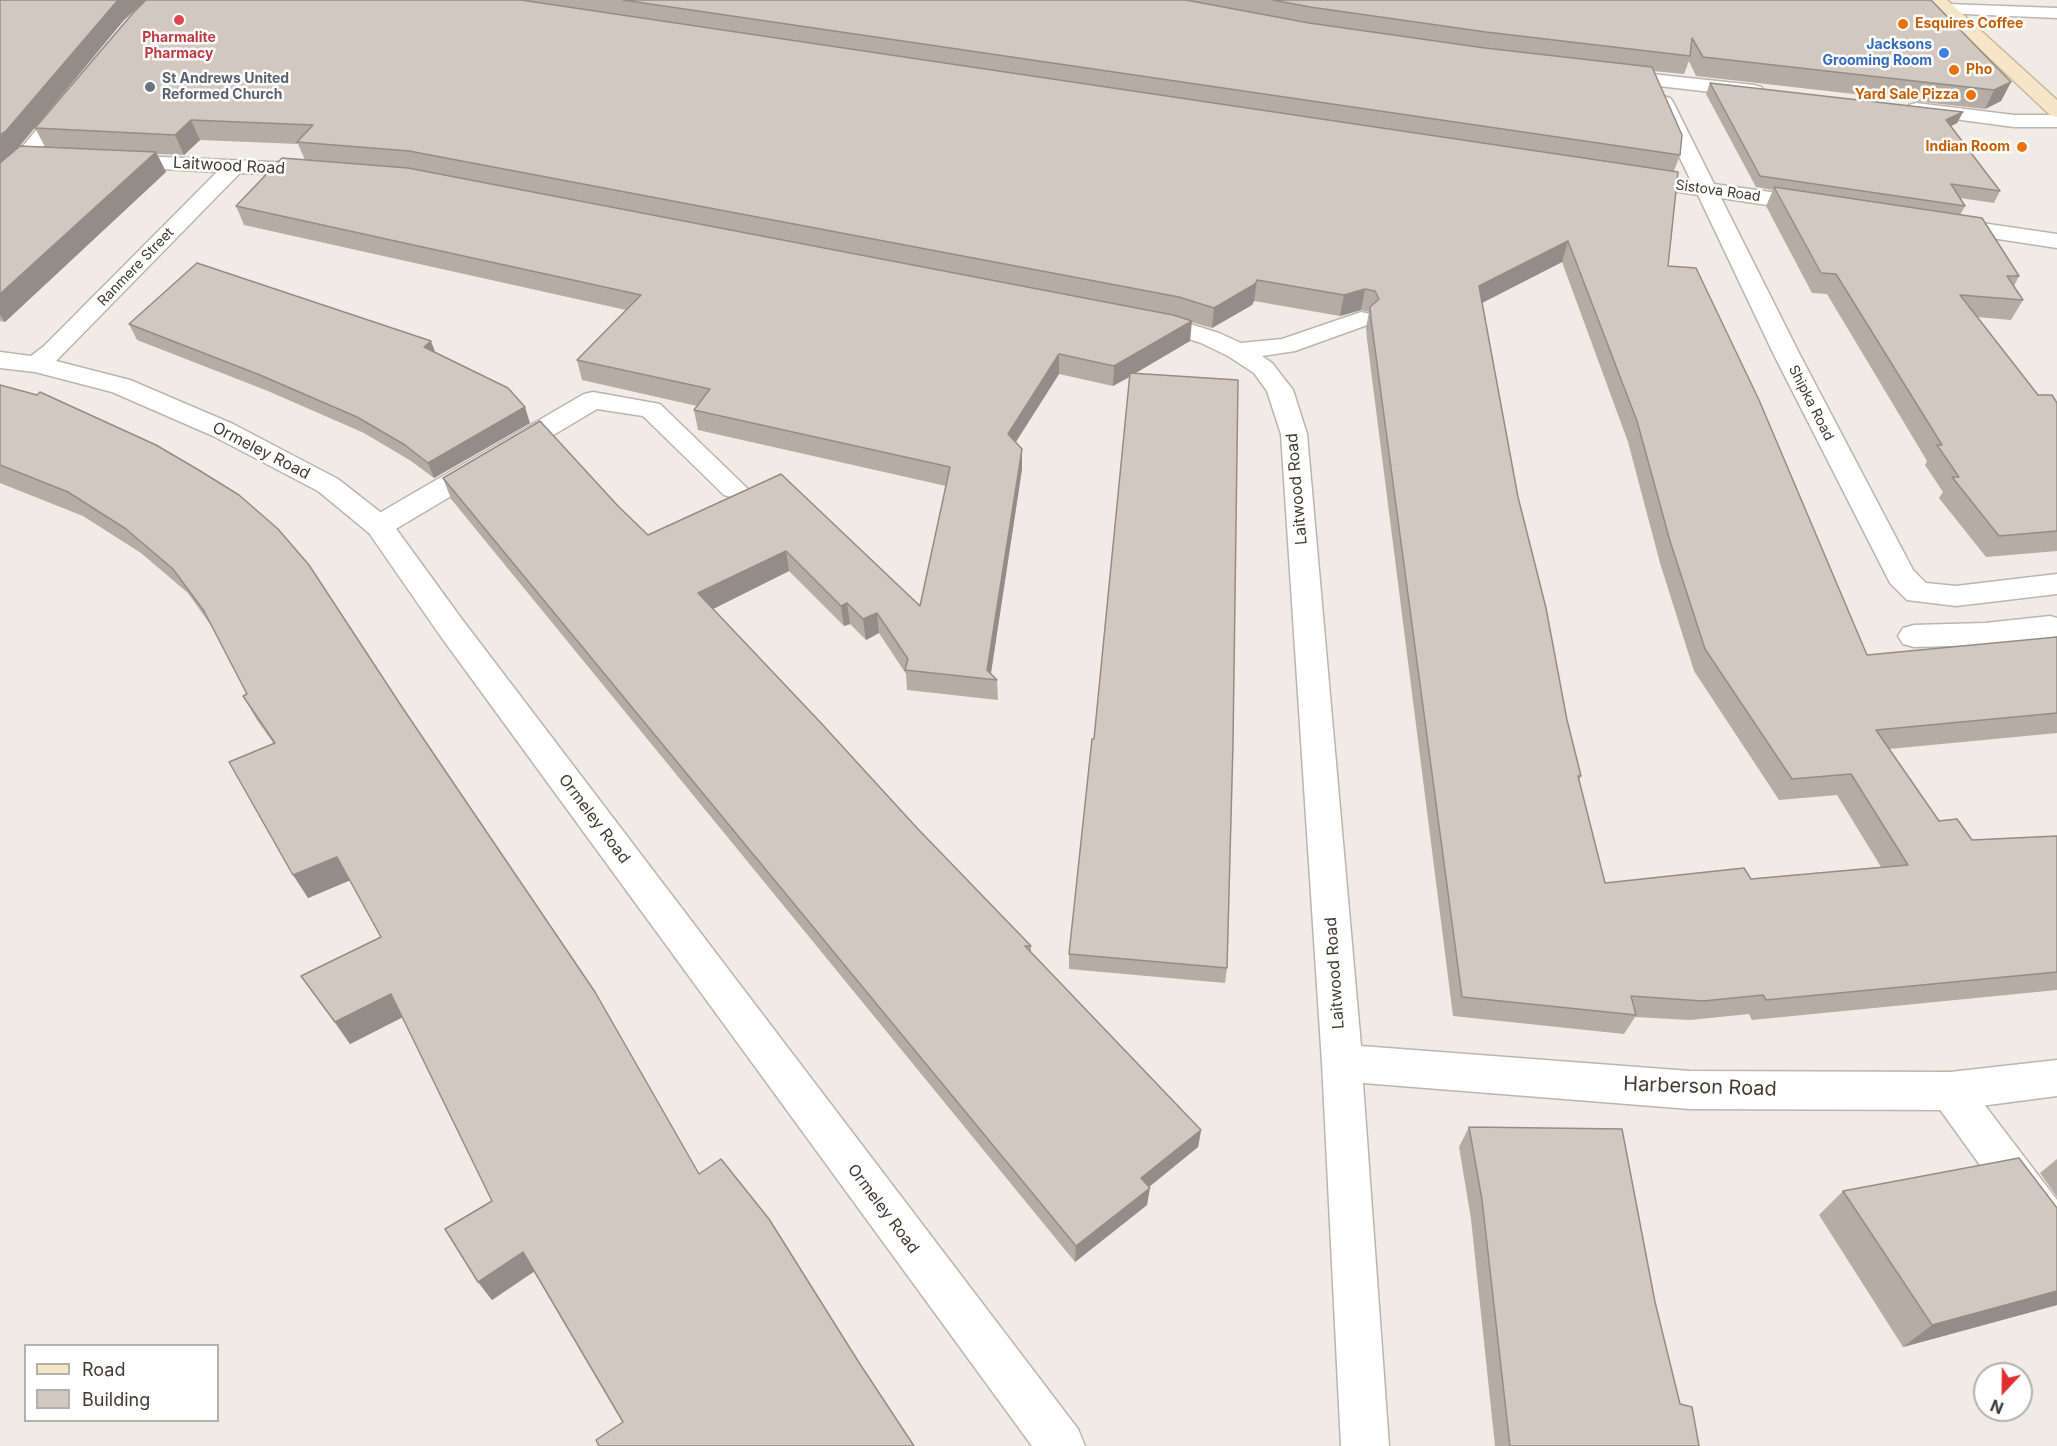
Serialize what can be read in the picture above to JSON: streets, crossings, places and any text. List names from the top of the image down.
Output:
{
  "streets": {
    "street": [
      "Laitwood Road",
      "Sistova Road",
      "Ranmere Street",
      "Shipka Road",
      "Ormeley Road",
      "Harberson Road"
    ]
  },
  "crossings": [
    ["Laitwood Road", "Ranmere Street"],
    ["Laitwood Road", "Harberson Road"],
    ["Sistova Road", "Shipka Road"],
    ["Ranmere Street", "Ormeley Road"]
  ],
  "places": [
    "Pharmalite Pharmacy",
    "Esquires Coffee",
    "Jacksons Grooming Room",
    "Pho",
    "St Andrews United Reformed Church",
    "Yard Sale Pizza",
    "Indian Room"
  ],
  "legend": ["Road", "Building"],
  "north": "bottom"
}
